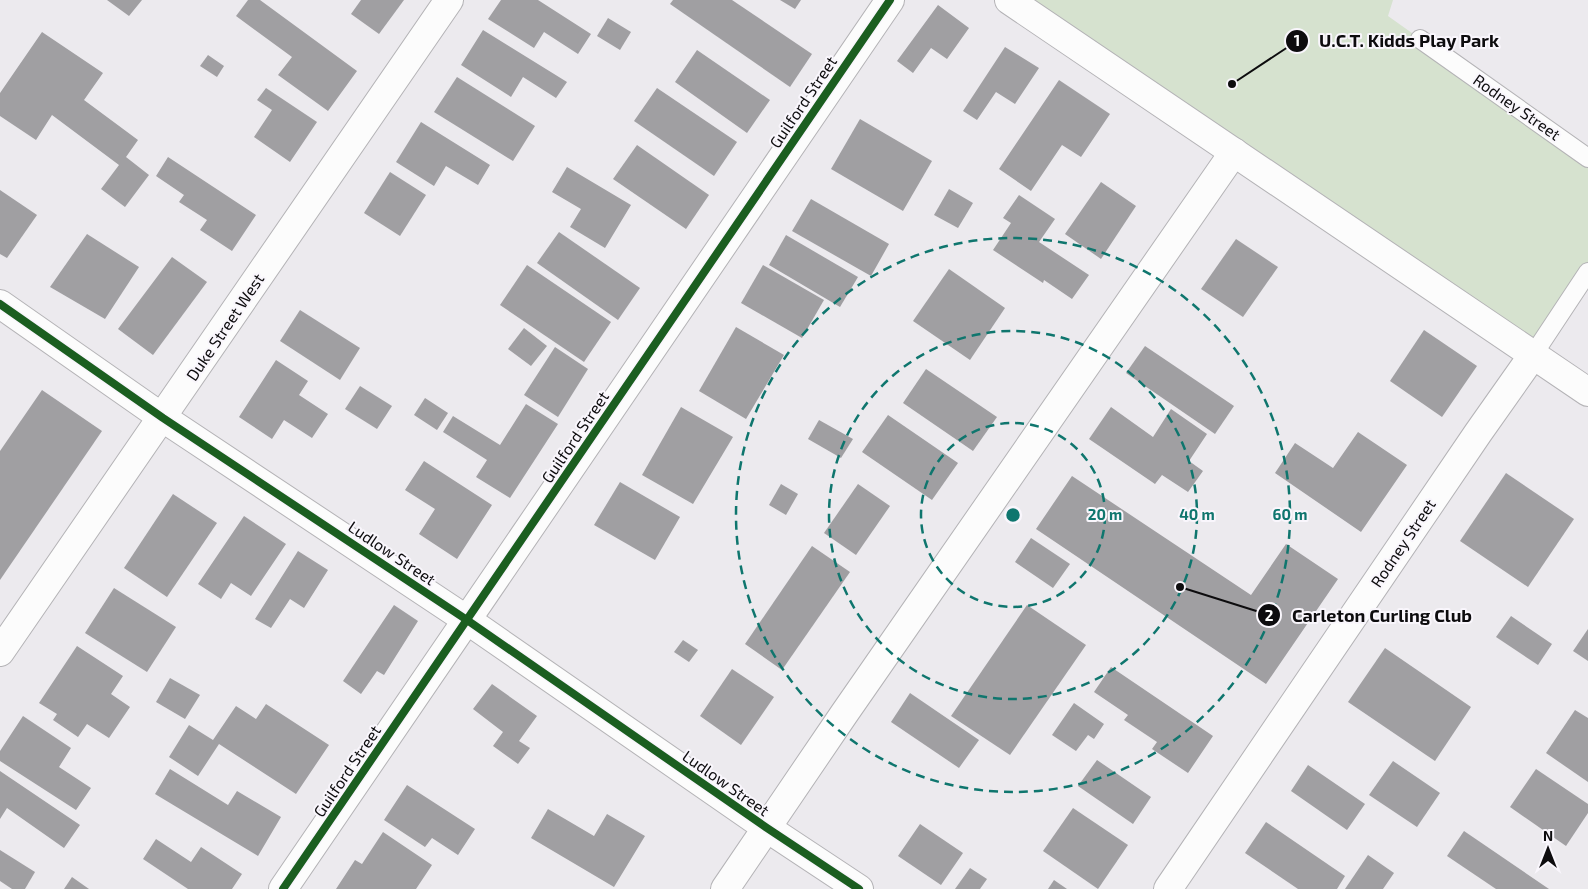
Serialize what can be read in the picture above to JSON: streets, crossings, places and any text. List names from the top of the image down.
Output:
{
  "streets": {
    "street": [
      "Guilford Street",
      "Rodney Street",
      "Duke Street West",
      "Ludlow Street"
    ]
  },
  "crossings": [
    ["Guilford Street", "Ludlow Street"],
    ["Duke Street West", "Ludlow Street"]
  ],
  "places": ["U.C.T. Kidds Play Park", "Carleton Curling Club"],
  "north": "top",
  "rings": ["20 m", "40 m", "60 m"]
}
